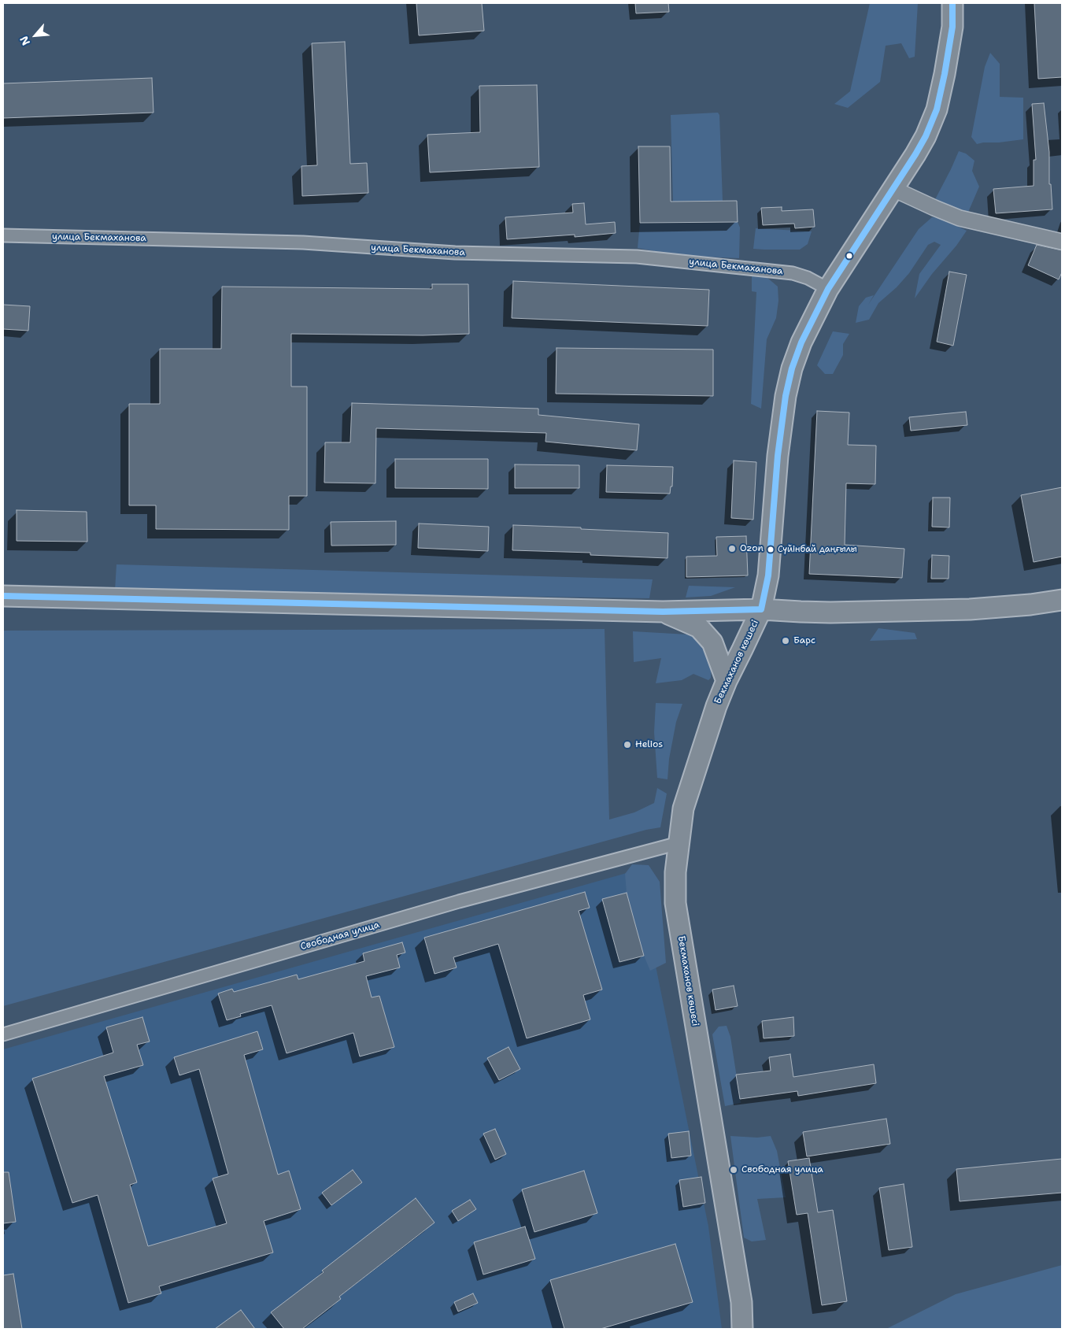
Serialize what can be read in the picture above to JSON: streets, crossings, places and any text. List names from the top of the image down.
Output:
{
  "streets": {
    "main road": ["Бекмаханов көшесі"],
    "street": ["улица Бекмаханова", "Свободная улица"]
  },
  "crossings": [
    ["улица Бекмаханова", "Бекмаханов көшесі"],
    ["Бекмаханов көшесі", "Свободная улица"]
  ],
  "places": [
    "Ozon",
    "Сүйінбай даңғылы",
    "Барс",
    "Helios",
    "Свободная улица"
  ],
  "north": "bottom left"
}
